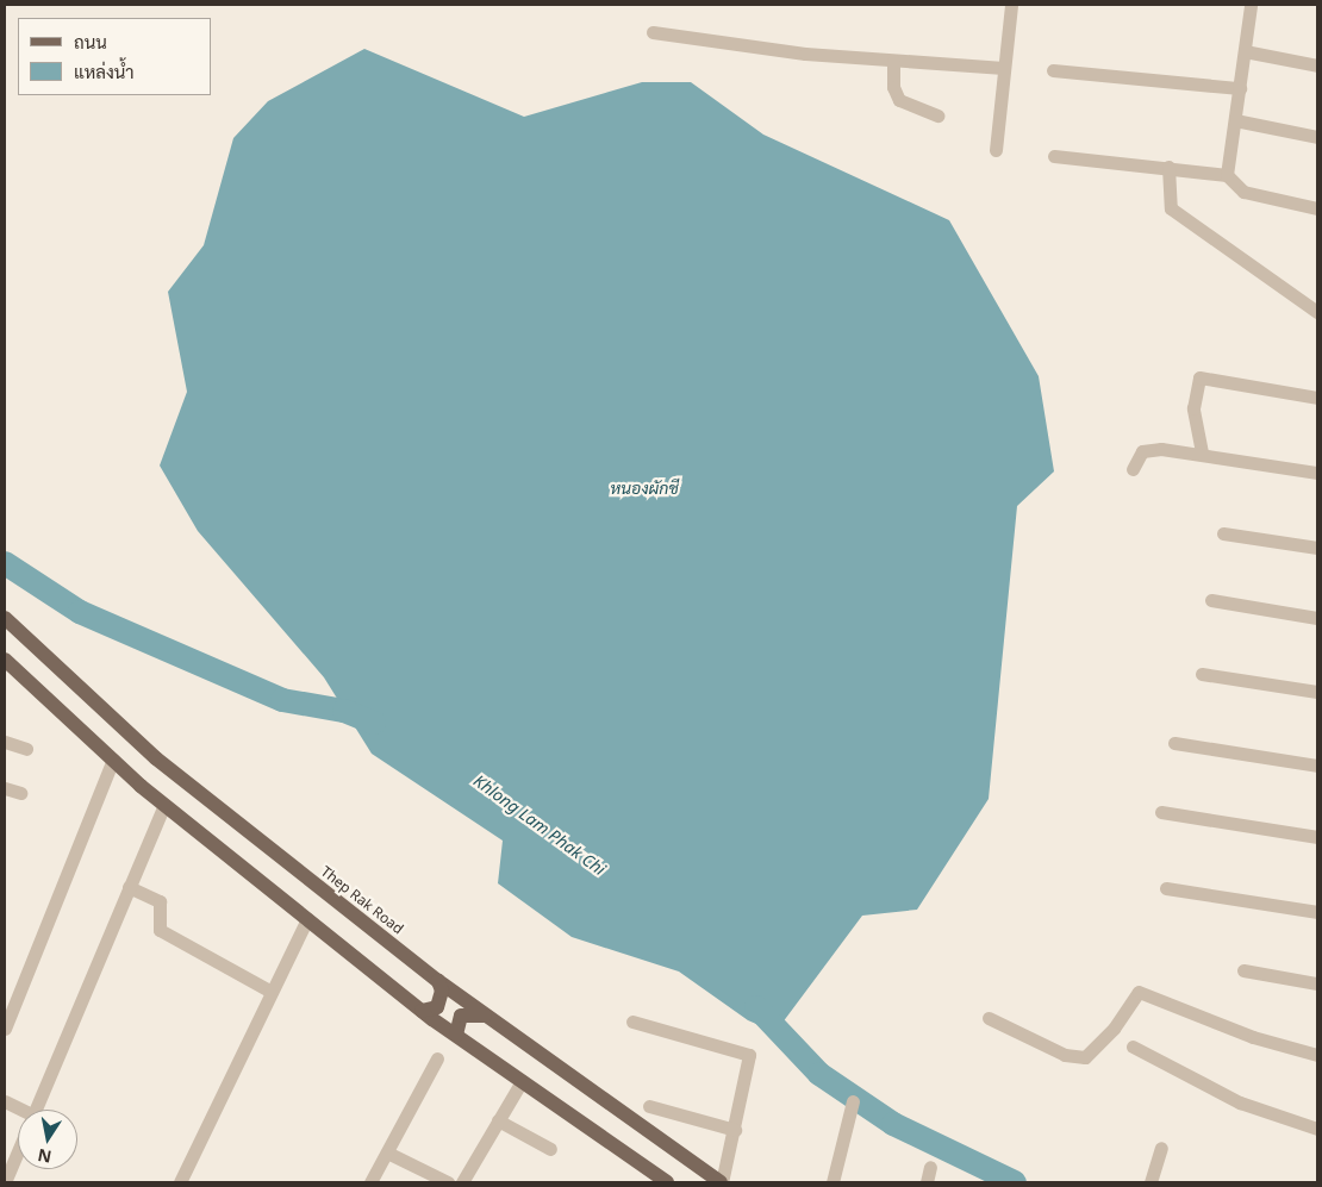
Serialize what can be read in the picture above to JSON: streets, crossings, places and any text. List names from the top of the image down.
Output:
{
  "streets": {
    "main road": ["Thep Rak Road"]
  },
  "water": ["หนองผักชี", "Khlong Lam Phak Chi"],
  "legend": ["ถนน", "แหล่งน้ำ"],
  "north": "bottom"
}
